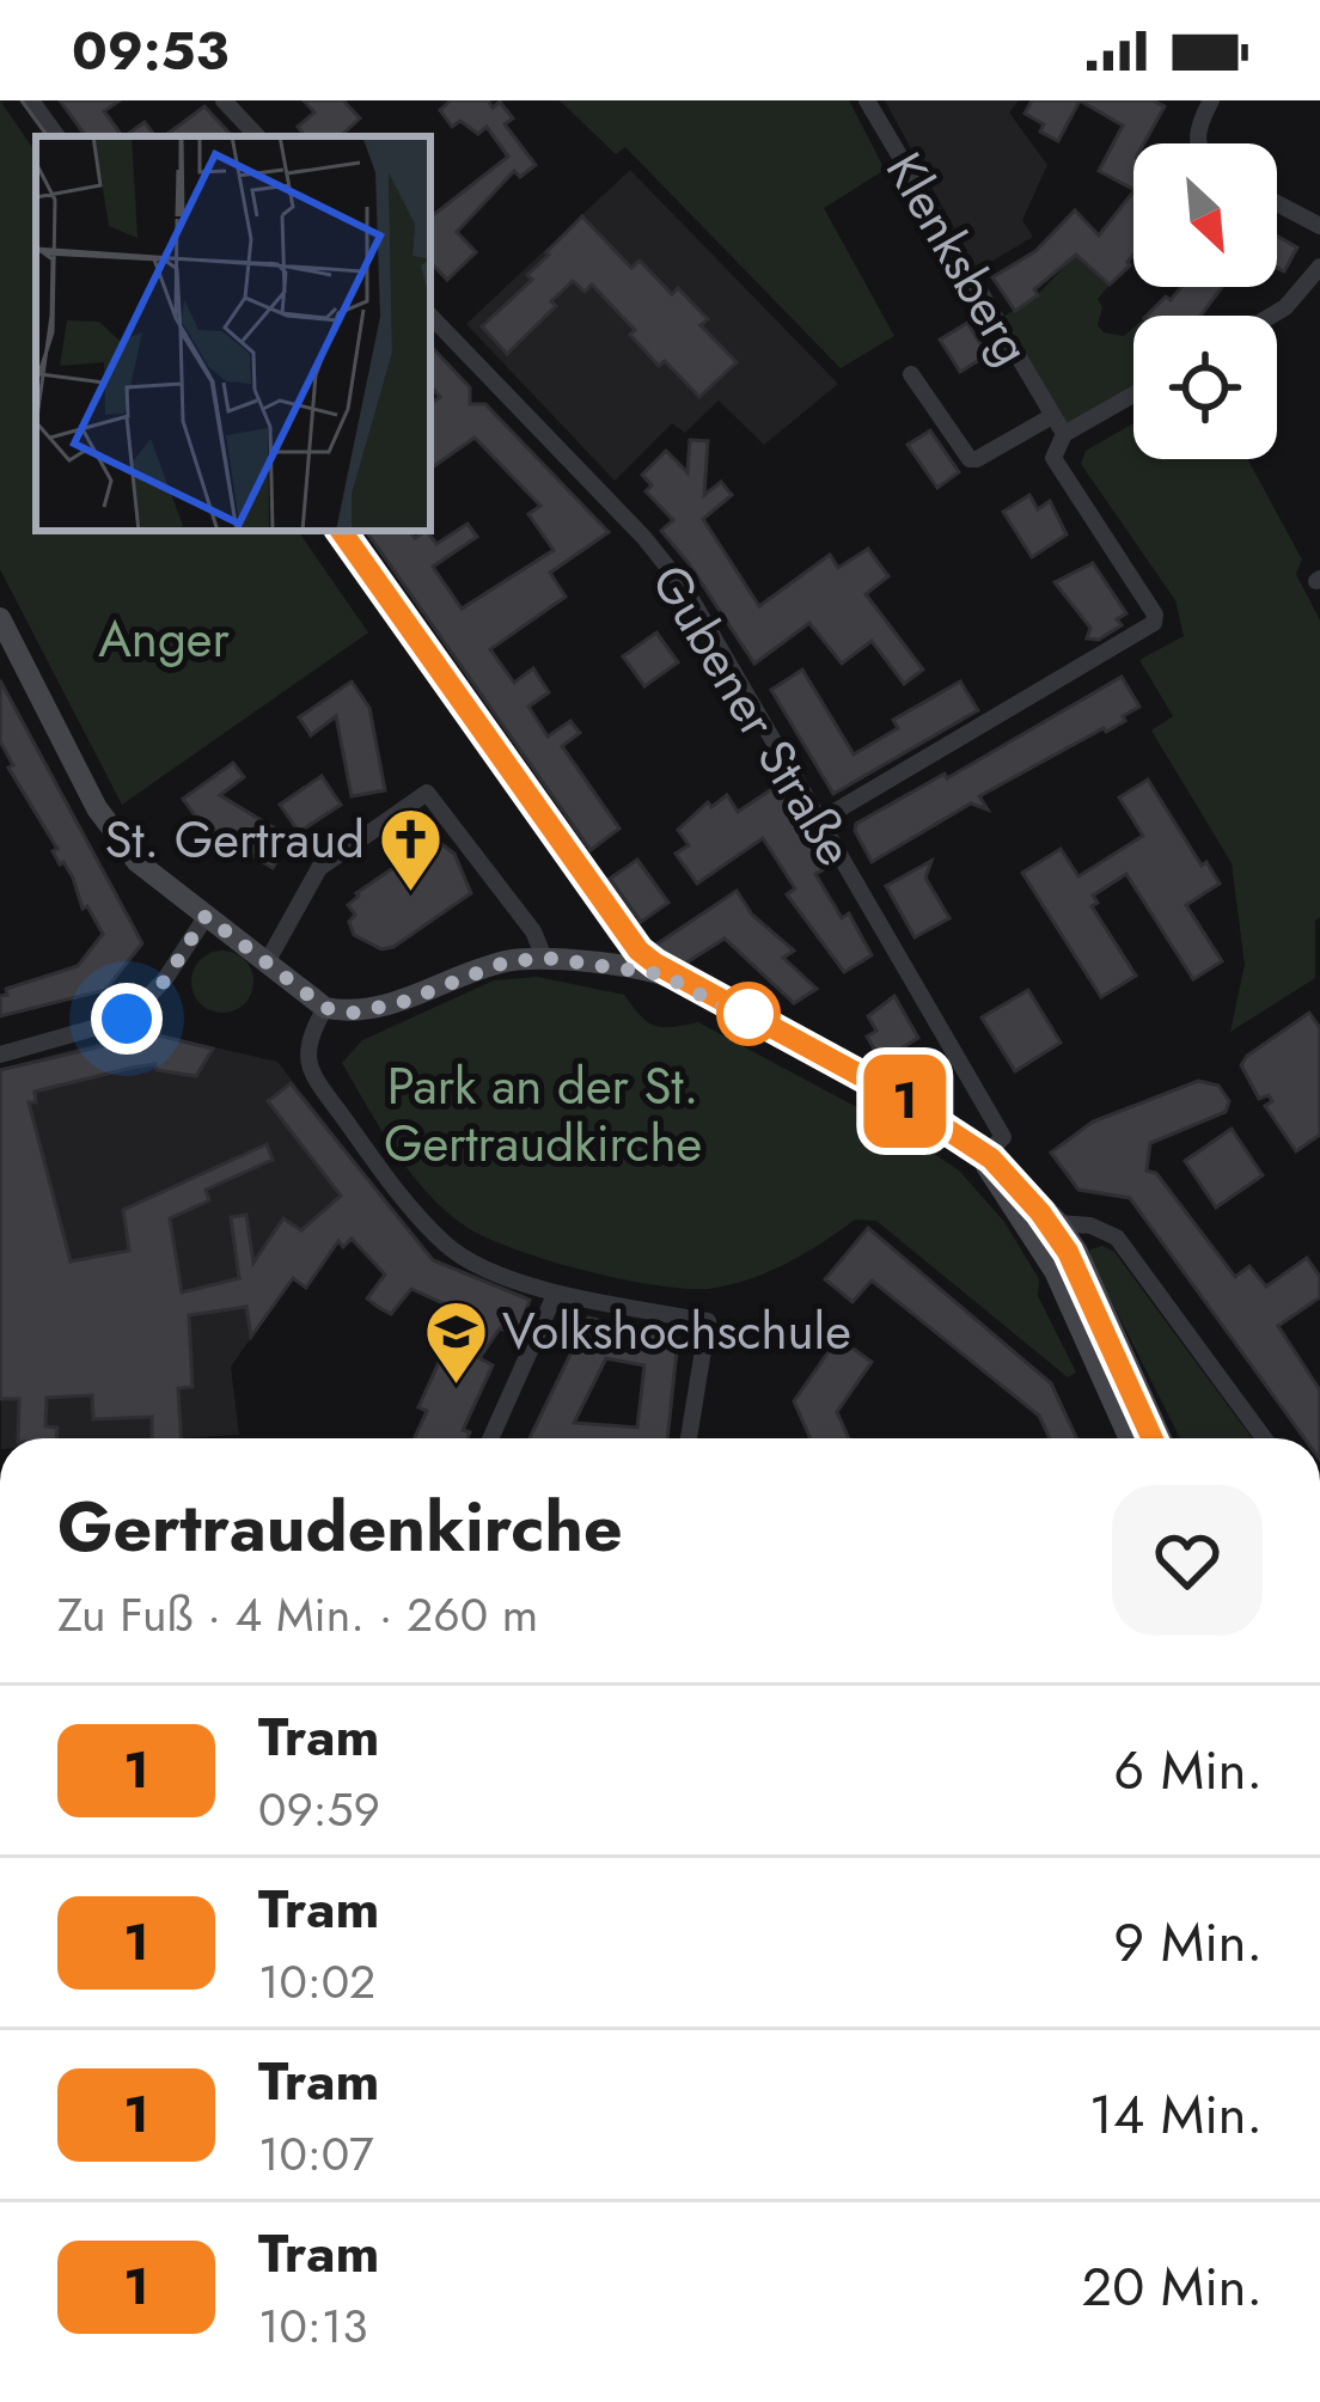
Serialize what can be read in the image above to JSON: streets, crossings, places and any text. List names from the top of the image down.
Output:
{
  "streets": {
    "street": ["Klenksberg", "Gubener Straße"]
  },
  "parks": ["Anger", "Park an der St. Gertraudkirche"],
  "places": {
    "church": ["St. Gertraud"],
    "school or university": ["Volkshochschule"]
  },
  "lines": ["tram line 1"],
  "north": "bottom right",
  "page": {
    "status": "09:53",
    "on_map": "1",
    "heading": ["Gertraudenkirche", "Zu Fuß · 4 Min. · 260 m"],
    "list": [
      {
        "mark": "1",
        "name": "Tram",
        "note": "09:59",
        "value": "6 Min."
      },
      {
        "mark": "1",
        "name": "Tram",
        "note": "10:02",
        "value": "9 Min."
      },
      {
        "mark": "1",
        "name": "Tram",
        "note": "10:07",
        "value": "14 Min."
      },
      {
        "mark": "1",
        "name": "Tram",
        "note": "10:13",
        "value": "20 Min."
      }
    ]
  }
}
